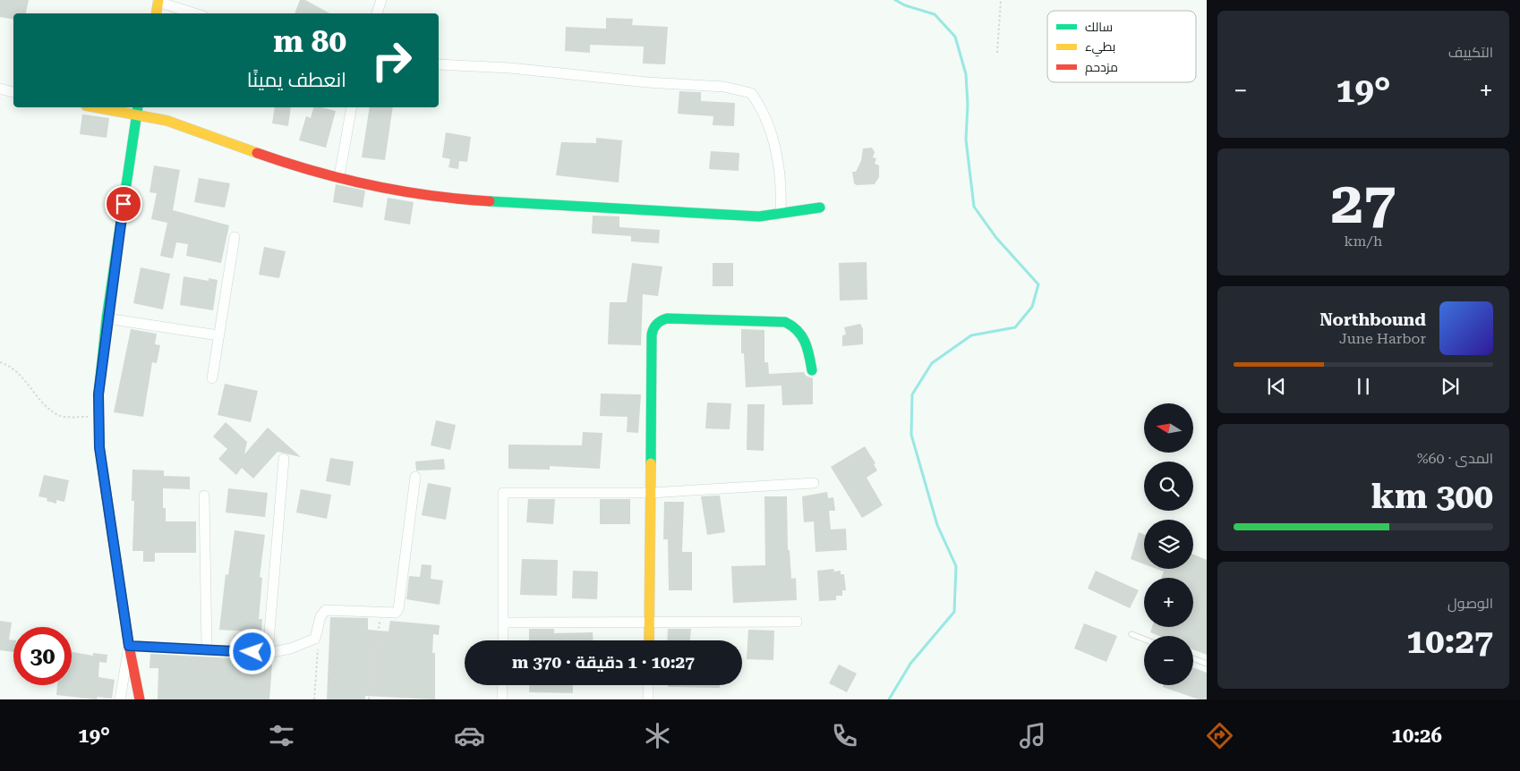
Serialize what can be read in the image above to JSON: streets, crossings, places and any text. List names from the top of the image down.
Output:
{
  "legend": ["سالك", "بطيء", "مزدحم"],
  "north": "left",
  "page": {
    "tile": [
      "التكييف",
      ["27", "km/h"],
      ["المدى · 60%", "300 km"],
      ["الوصول", "10:27"]
    ],
    "turn": ["80 m", "انعطف يمينًا"],
    "heat": ["−", "19°", "+"],
    "song": ["Northbound", "June Harbor"],
    "map_buttons": ["+", "−"],
    "limit": "30",
    "trip": "10:27 · 1 دقيقة · 370 m",
    "tabs": ["10:26", "19°"]
  }
}
